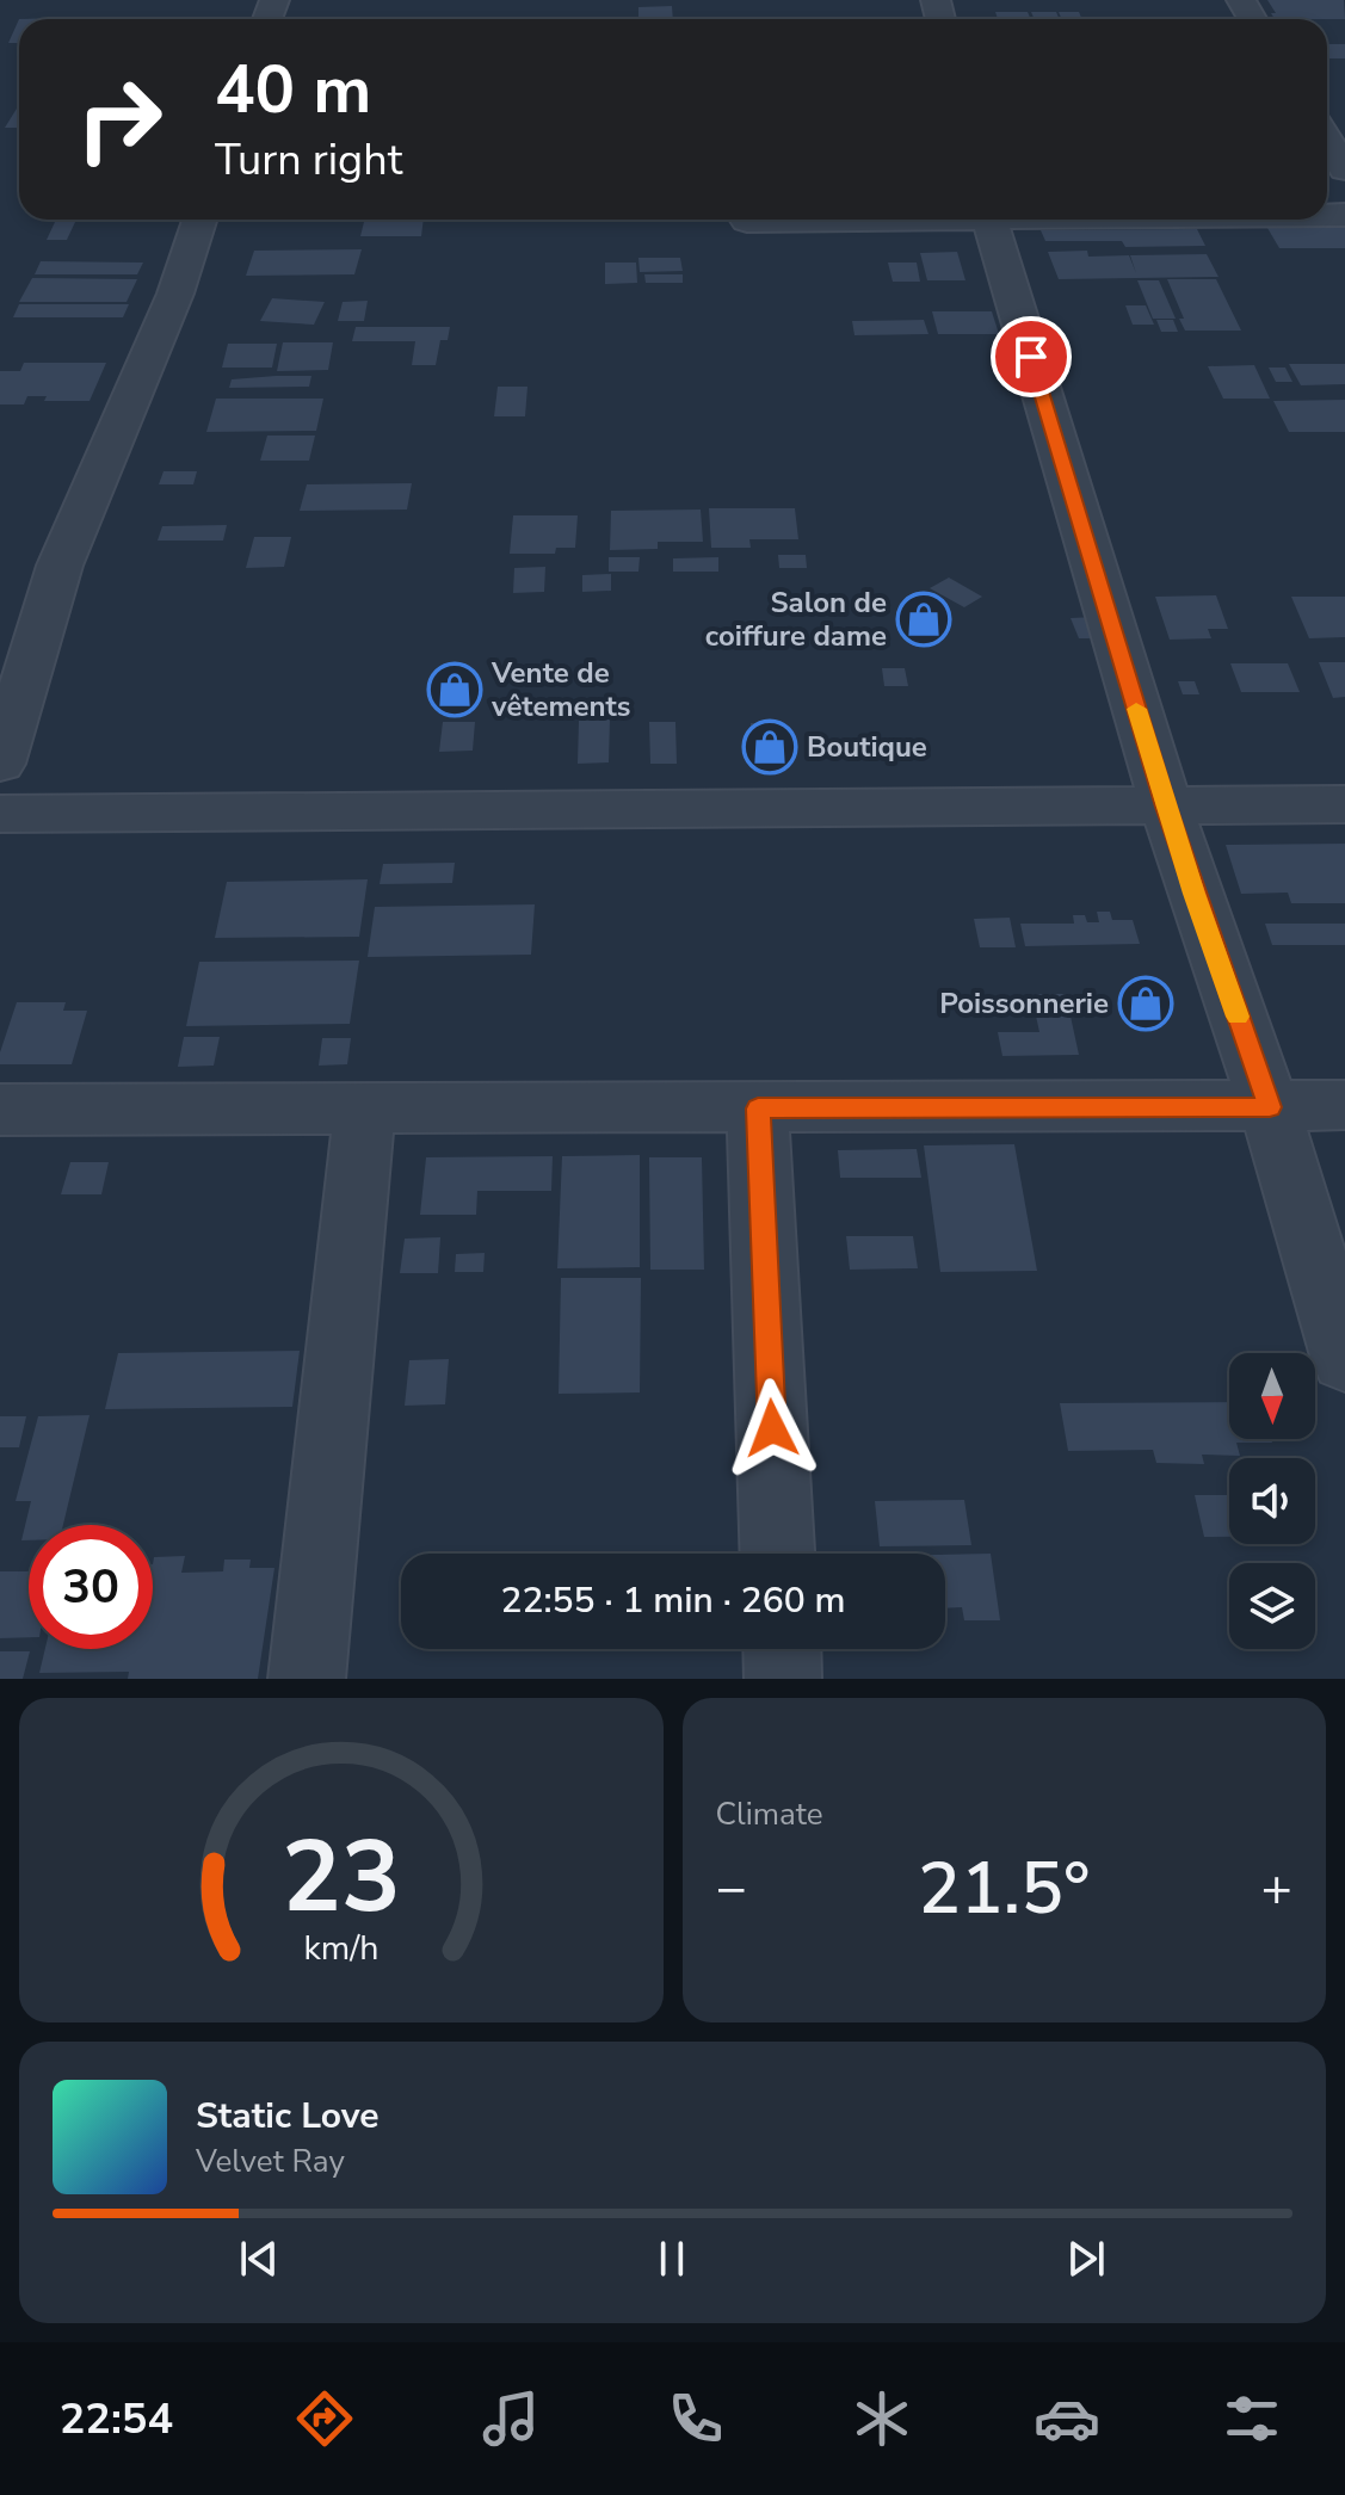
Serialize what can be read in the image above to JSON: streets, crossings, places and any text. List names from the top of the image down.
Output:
{
  "places": {
    "shop": [
      "Salon de coiffure dame",
      "Vente de vêtements",
      "Boutique",
      "Poissonnerie"
    ]
  },
  "north": "bottom",
  "page": {
    "turn": ["40 m", "Turn right"],
    "limit": "30",
    "trip": "22:55 · 1 min · 260 m",
    "tile": "Climate",
    "heat": ["−", "21.5°", "+"],
    "song": ["Static Love", "Velvet Ray"],
    "tabs": "22:54",
    "gauge": ["23", "km/h"]
  }
}
